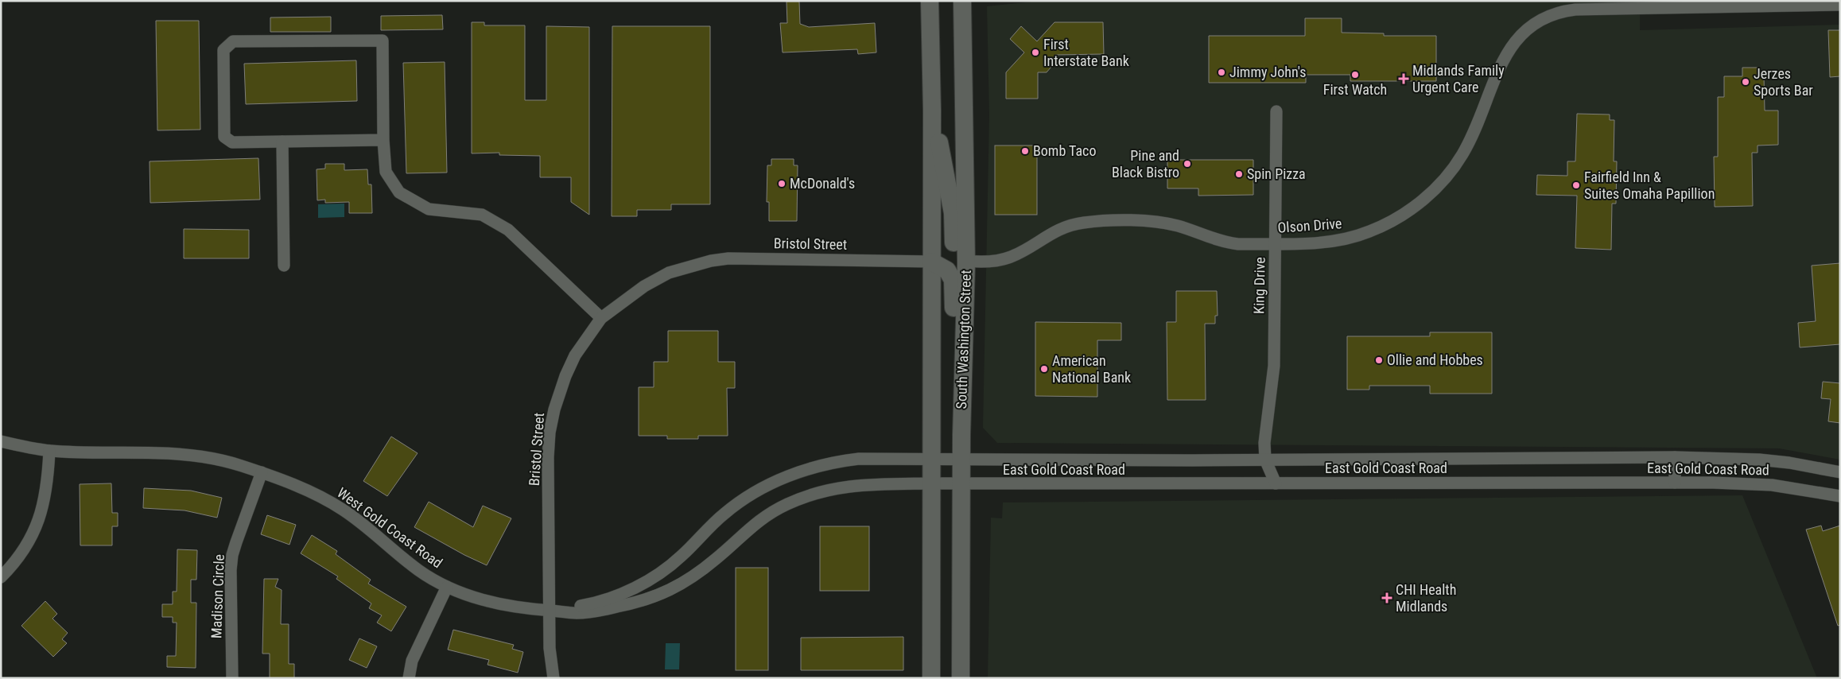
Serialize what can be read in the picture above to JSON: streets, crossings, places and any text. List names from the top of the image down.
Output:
{
  "streets": {
    "main road": ["South Washington Street"],
    "street": [
      "Olson Drive",
      "Bristol Street",
      "King Drive",
      "East Gold Coast Road",
      "West Gold Coast Road",
      "Madison Circle"
    ]
  },
  "crossings": [
    ["Olson Drive", "King Drive"],
    ["Olson Drive", "South Washington Street"],
    ["Bristol Street", "West Gold Coast Road"],
    ["King Drive", "East Gold Coast Road"],
    ["South Washington Street", "East Gold Coast Road"],
    ["East Gold Coast Road", "West Gold Coast Road"],
    ["West Gold Coast Road", "Madison Circle"]
  ],
  "places": {
    "other": [
      "First Interstate Bank",
      "Jimmy John's",
      "First Watch",
      "Jerzes Sports Bar",
      "Bomb Taco",
      "Pine and Black Bistro",
      "Spin Pizza",
      "McDonald's",
      "Fairfield Inn & Suites Omaha Papillion",
      "Ollie and Hobbes",
      "American National Bank"
    ],
    "health": ["Midlands Family Urgent Care", "CHI Health Midlands"]
  }
}
